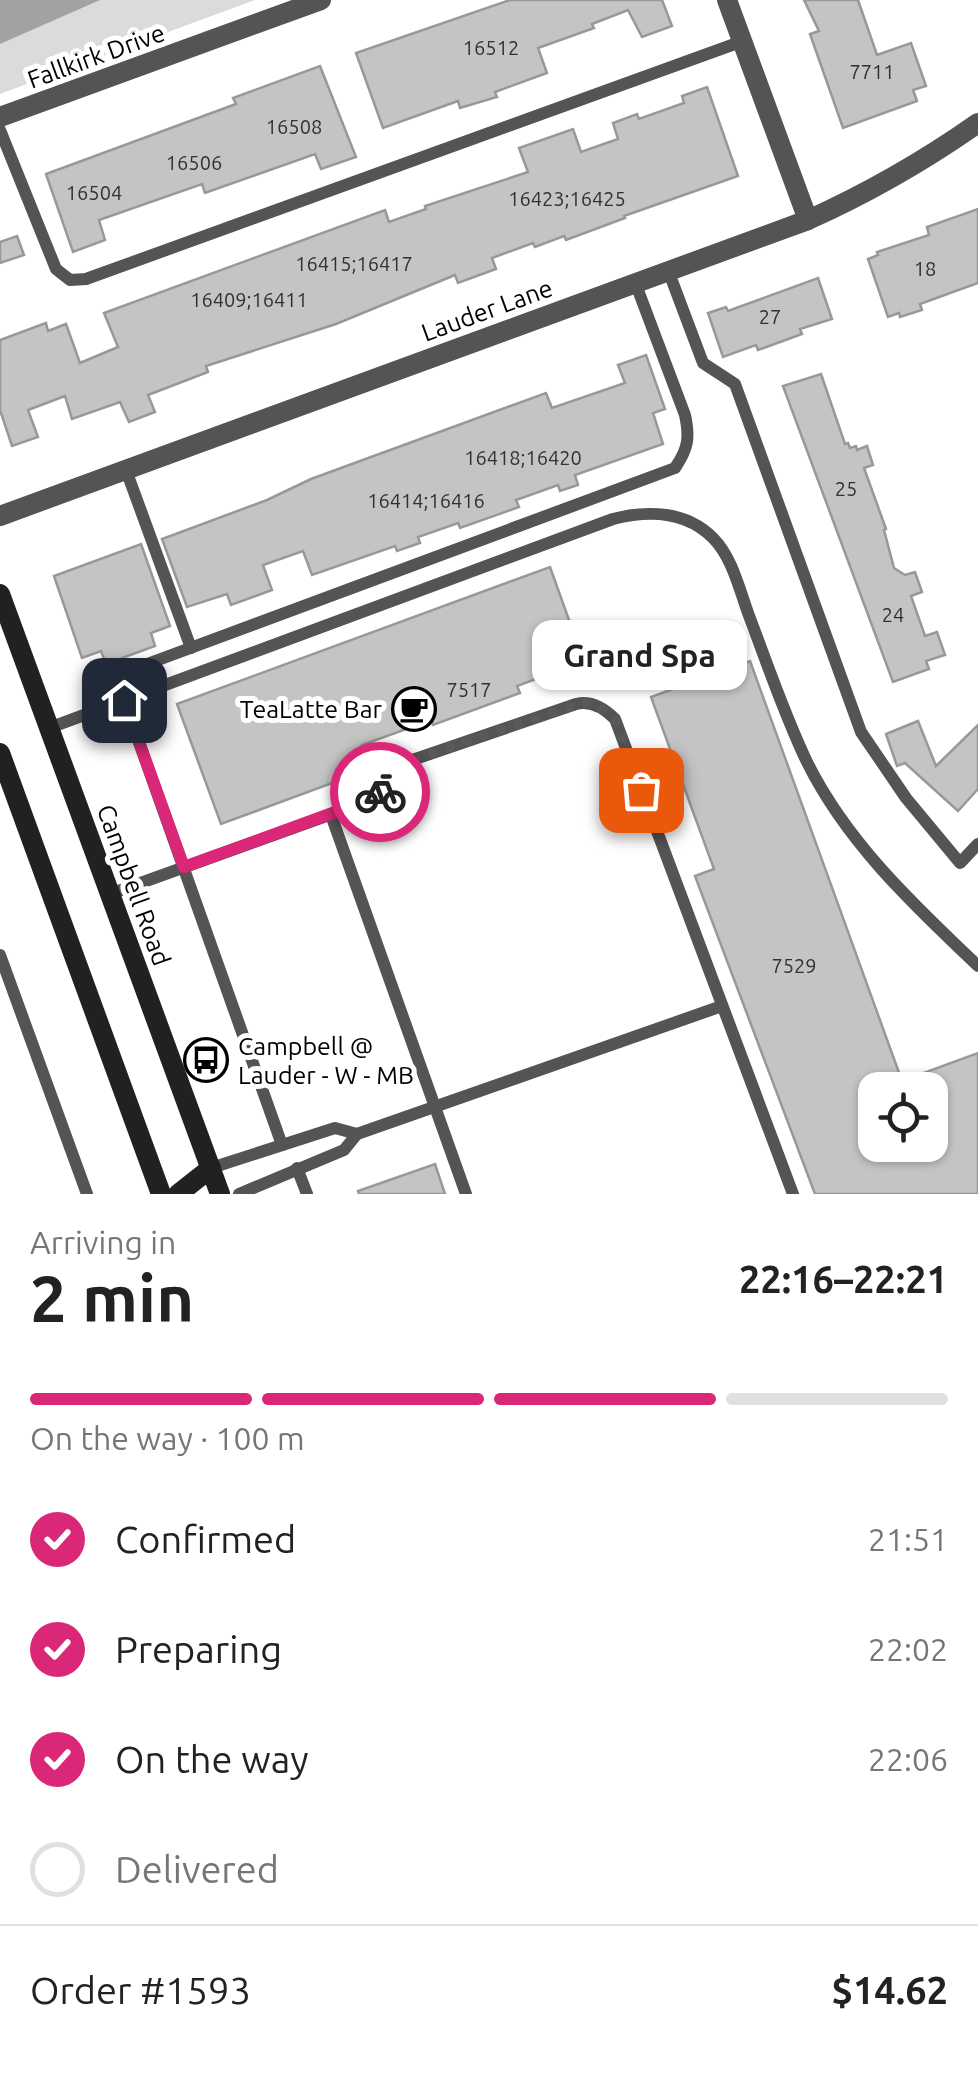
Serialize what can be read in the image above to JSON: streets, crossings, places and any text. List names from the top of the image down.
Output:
{
  "streets": {
    "main road": ["Campbell Road"],
    "street": ["Fallkirk Drive", "Lauder Lane"]
  },
  "places": {
    "cafe": ["TeaLatte Bar"],
    "other": ["Grand Spa"],
    "bus stop": ["Campbell @ Lauder - W - MB"]
  },
  "house_numbers": [
    "16512",
    "7711",
    "16508",
    "16506",
    "16504",
    "16423;16425",
    "16415;16417",
    "18",
    "16409;16411",
    "27",
    "16418;16420",
    "25",
    "16414;16416",
    "24",
    "7517",
    "7529"
  ],
  "page": {
    "bubble": "Grand Spa",
    "heading": ["2 min", "Arriving in", "22:16–22:21"],
    "panel": ["Order #1593", "$14.62"],
    "bar": "On the way · 100 m",
    "list": [
      ["Confirmed", "21:51"],
      ["Preparing", "22:02"],
      ["On the way", "22:06"],
      "Delivered"
    ]
  }
}
